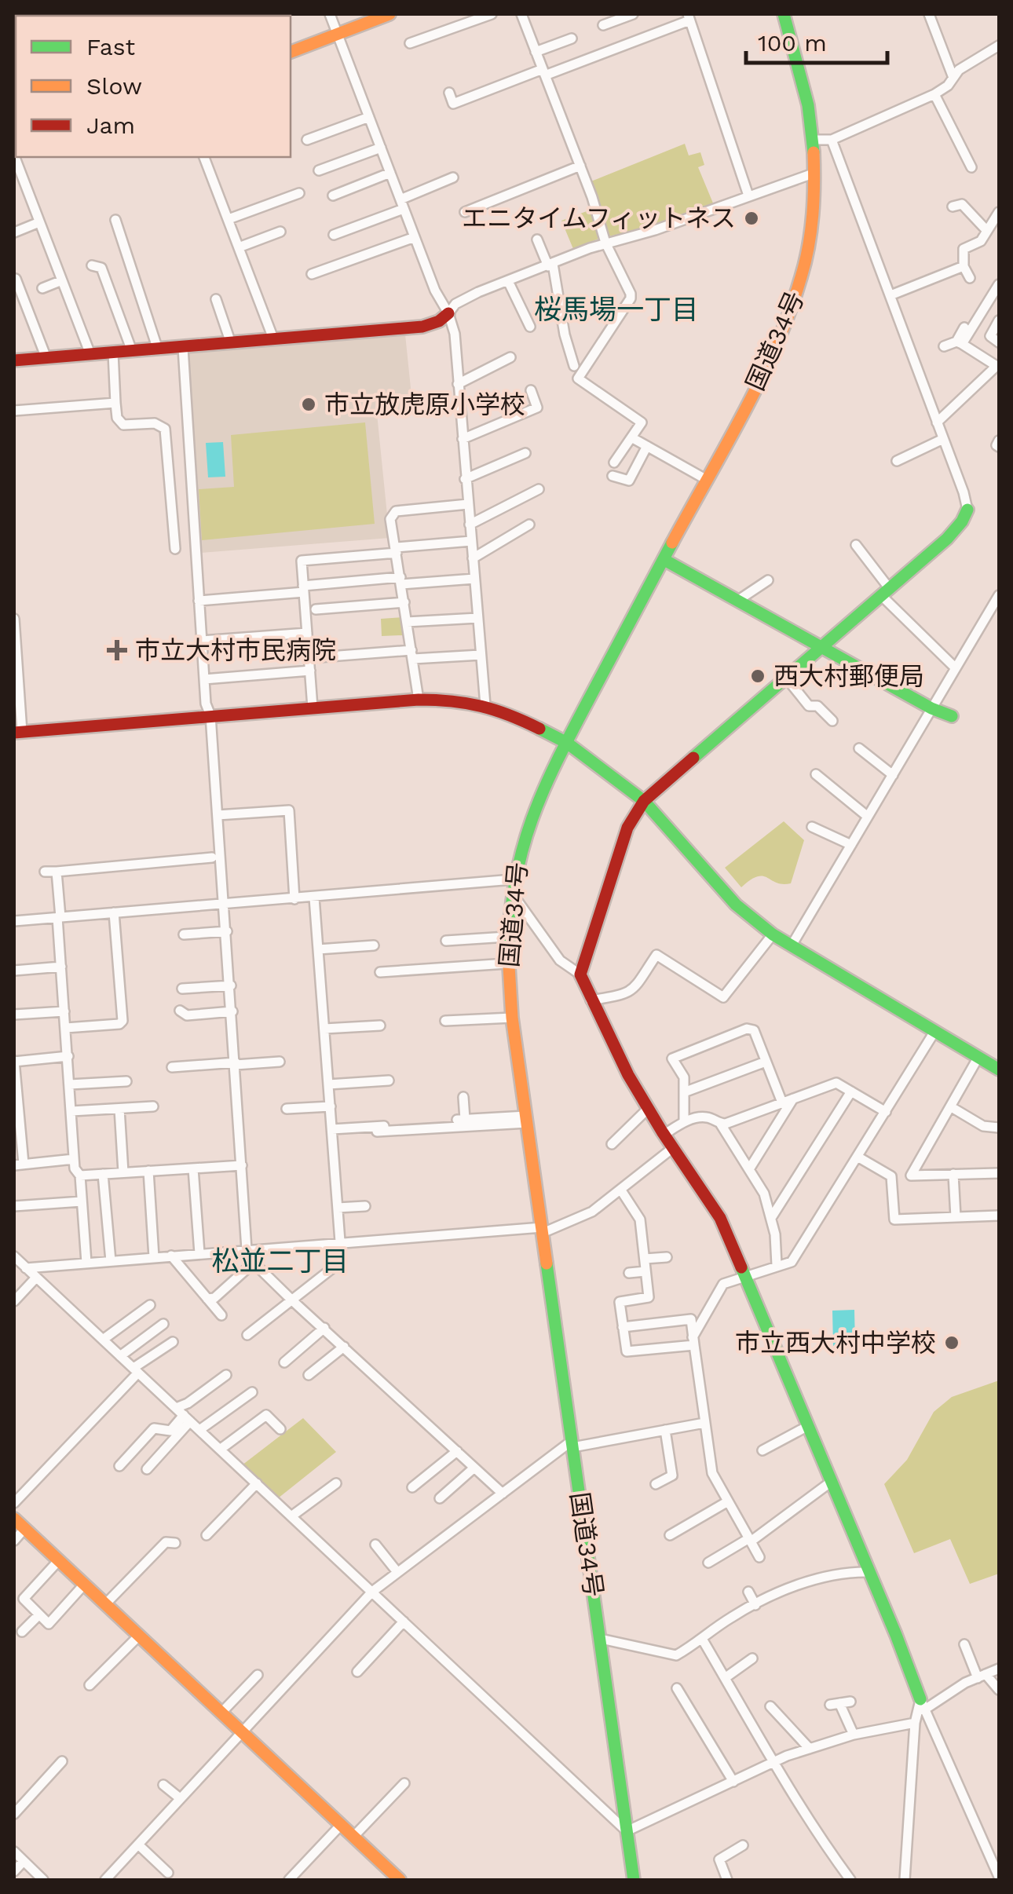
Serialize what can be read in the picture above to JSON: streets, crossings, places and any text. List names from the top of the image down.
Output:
{
  "streets": {
    "main road": ["国道34号"]
  },
  "districts": ["桜馬場一丁目", "松並二丁目"],
  "places": {
    "other": [
      "エニタイムフィットネス",
      "市立放虎原小学校",
      "西大村郵便局",
      "市立西大村中学校"
    ],
    "health": ["市立大村市民病院"]
  },
  "legend": ["Fast", "Slow", "Jam"],
  "scale_bar": "100 m"
}
